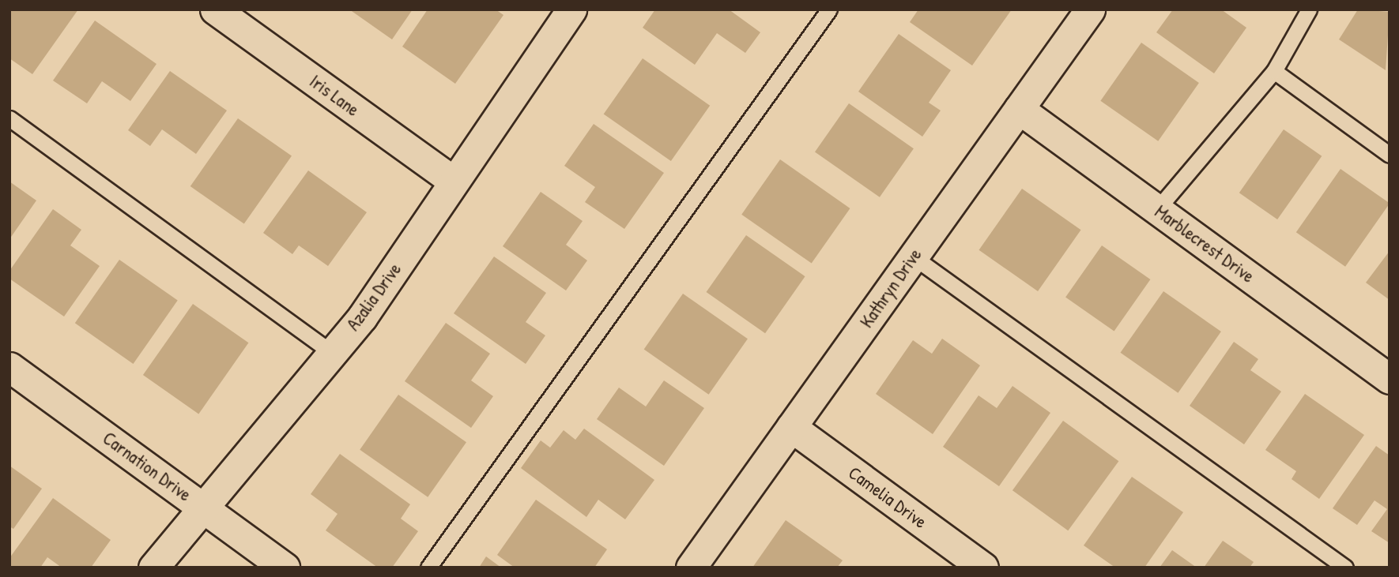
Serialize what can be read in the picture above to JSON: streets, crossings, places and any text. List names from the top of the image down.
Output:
{
  "streets": {
    "street": [
      "Iris Lane",
      "Marblecrest Drive",
      "Kathryn Drive",
      "Azalia Drive",
      "Carnation Drive",
      "Camelia Drive"
    ]
  },
  "crossings": [
    ["Iris Lane", "Azalia Drive"],
    ["Marblecrest Drive", "Kathryn Drive"],
    ["Kathryn Drive", "Camelia Drive"],
    ["Azalia Drive", "Carnation Drive"]
  ]
}
